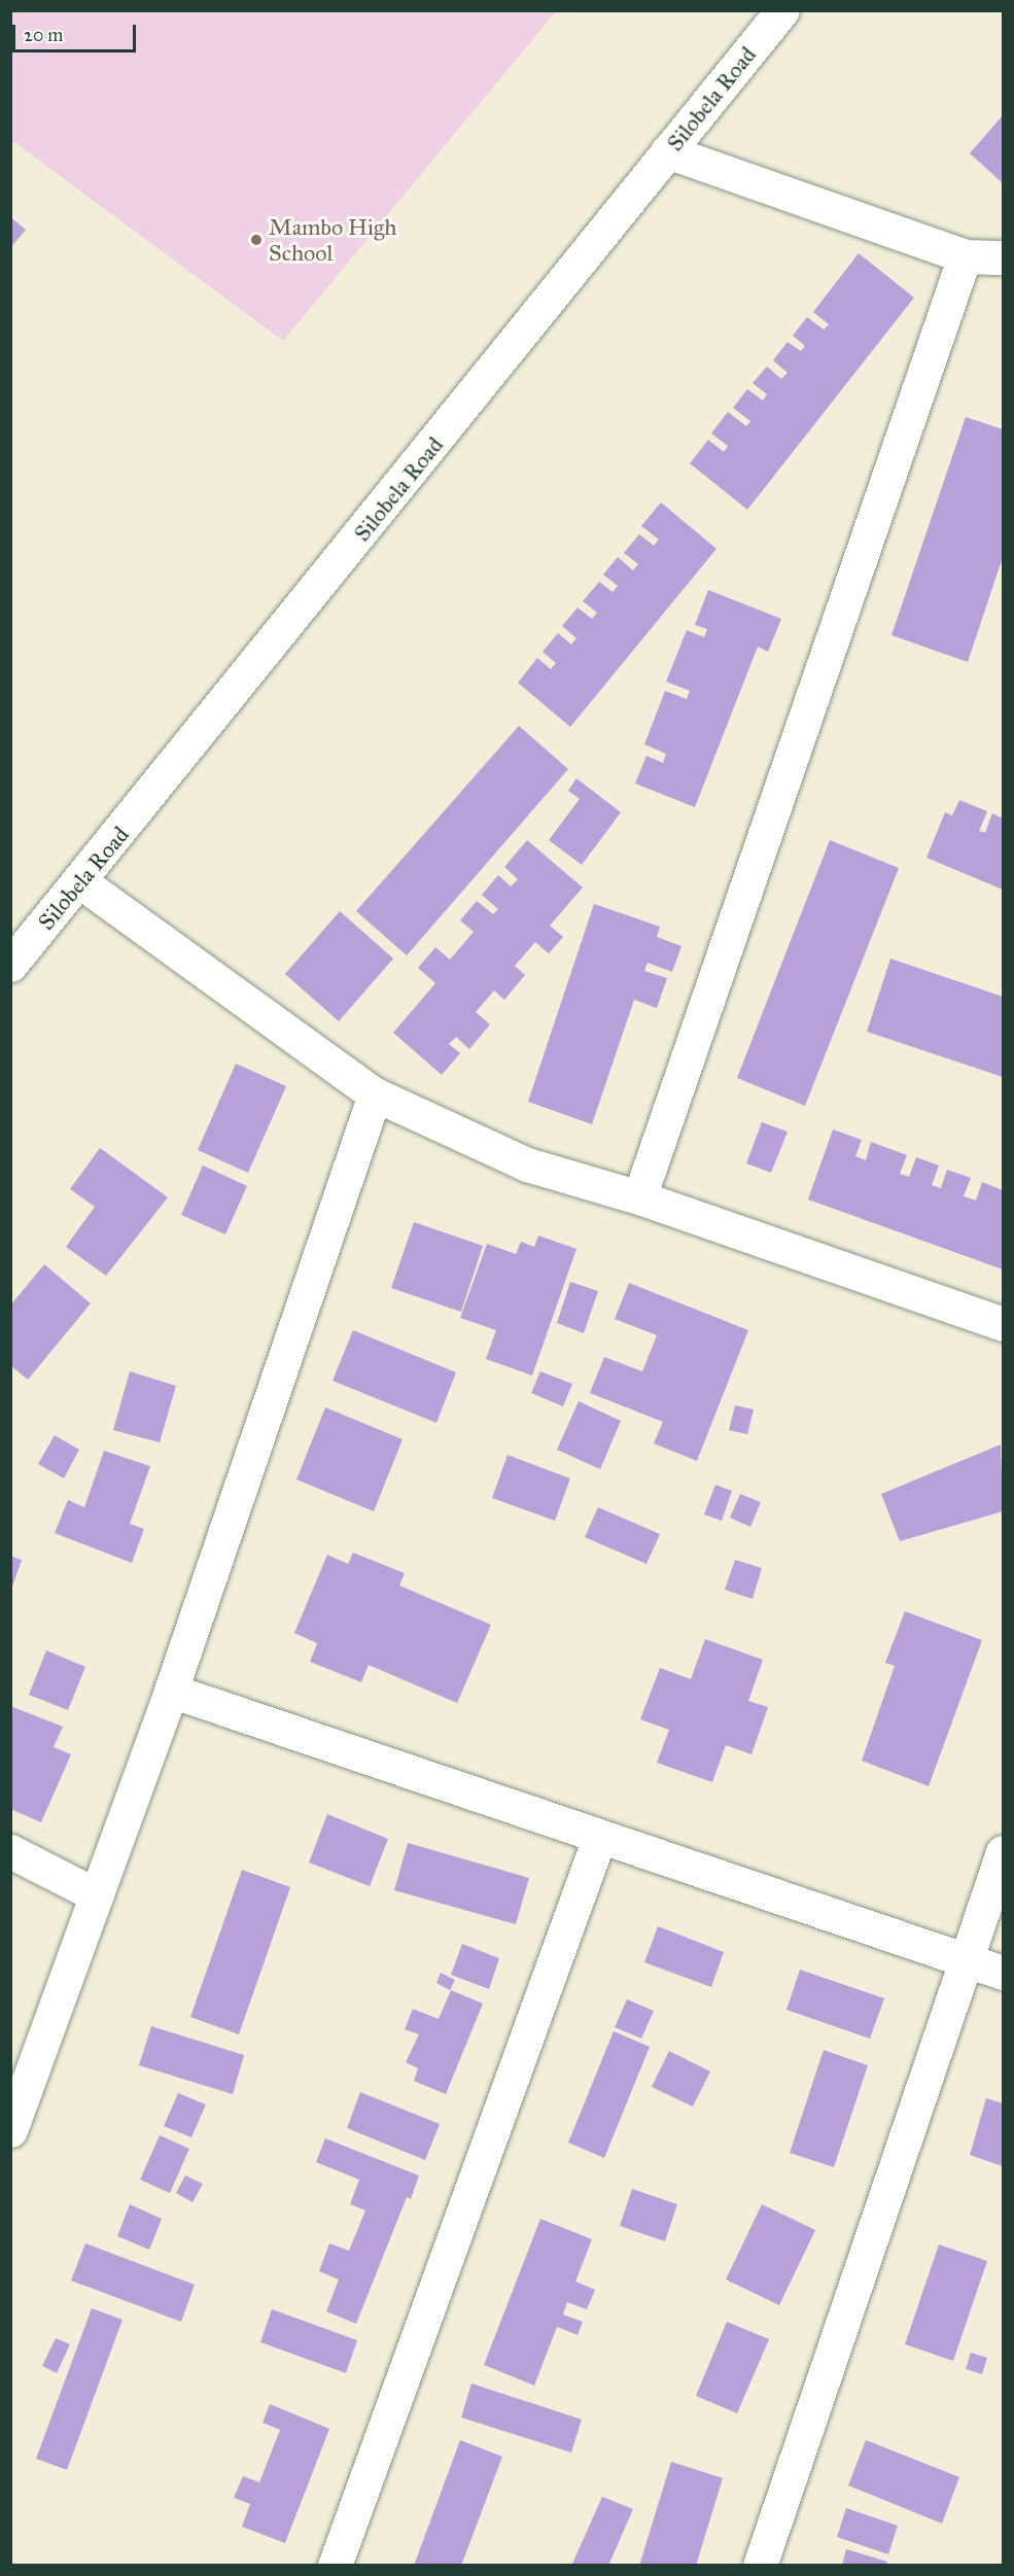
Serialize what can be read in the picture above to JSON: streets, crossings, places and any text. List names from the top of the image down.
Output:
{
  "streets": {
    "street": ["Silobela Road"]
  },
  "places": ["Mambo High School"],
  "scale_bar": "20 m"
}
